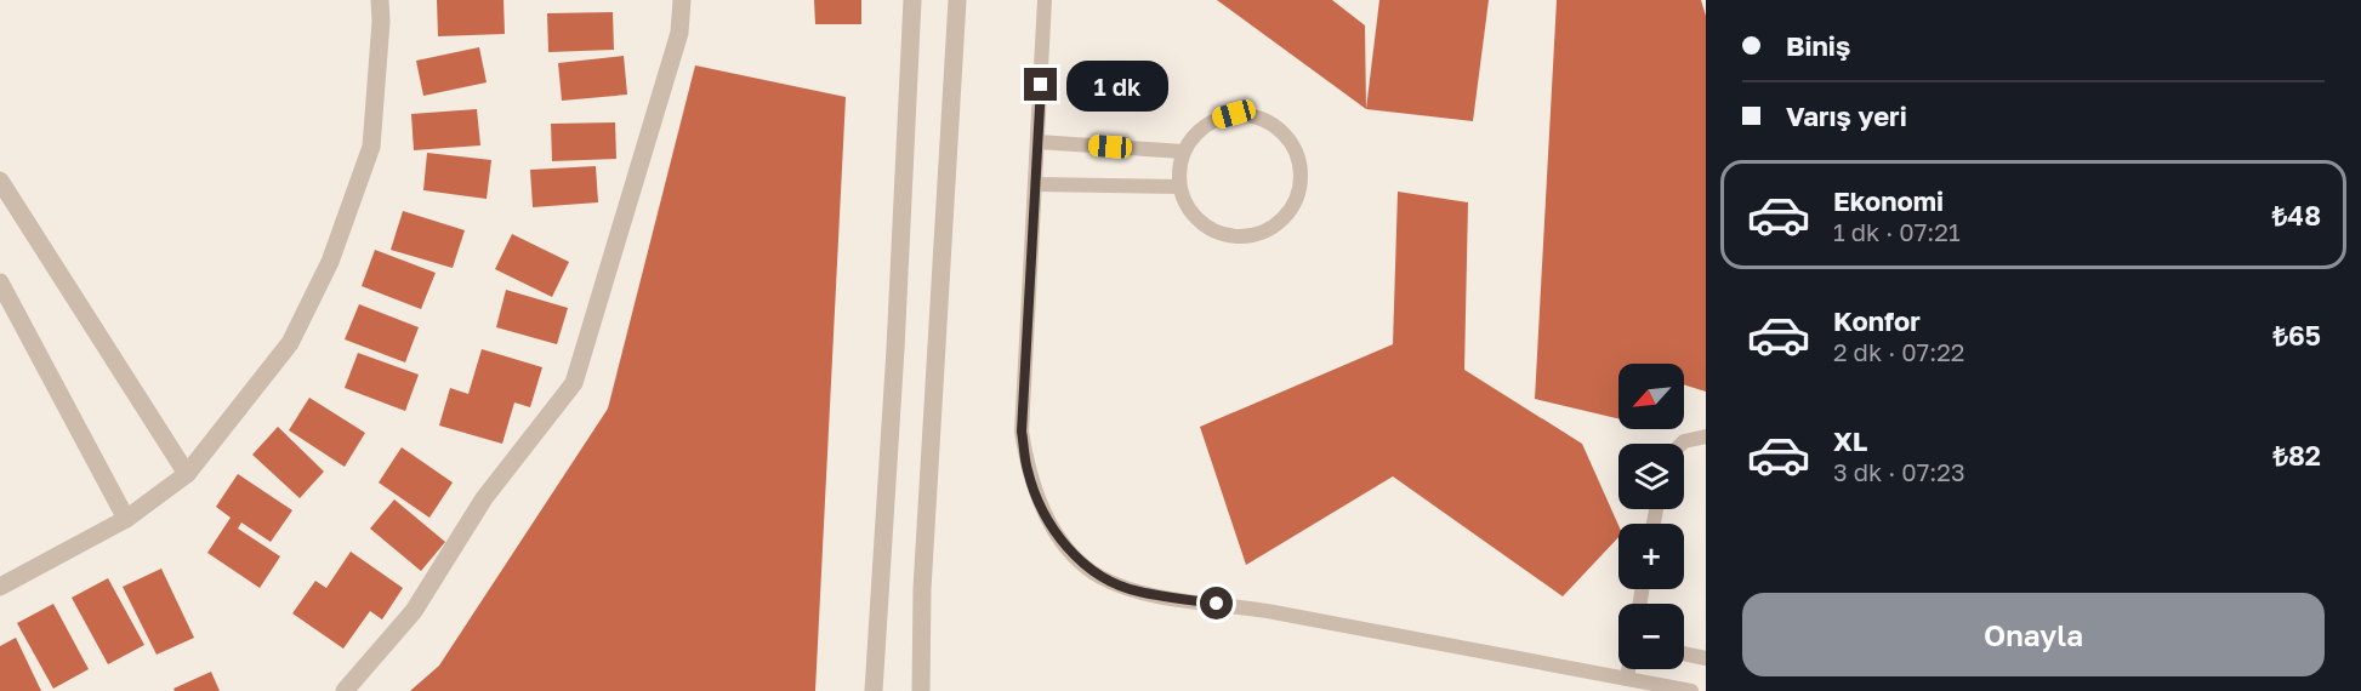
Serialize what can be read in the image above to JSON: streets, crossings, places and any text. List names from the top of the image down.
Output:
{
  "north": "bottom left",
  "page": {
    "banner": ["Biniş", "Varış yeri"],
    "bubble": "1 dk",
    "list": [
      {
        "name": "Ekonomi",
        "note": "1 dk · 07:21",
        "value": "₺48"
      },
      {
        "name": "Konfor",
        "note": "2 dk · 07:22",
        "value": "₺65"
      },
      {
        "name": "XL",
        "note": "3 dk · 07:23",
        "value": "₺82"
      }
    ],
    "map_buttons": ["+", "−"],
    "buttons": "Onayla"
  }
}
